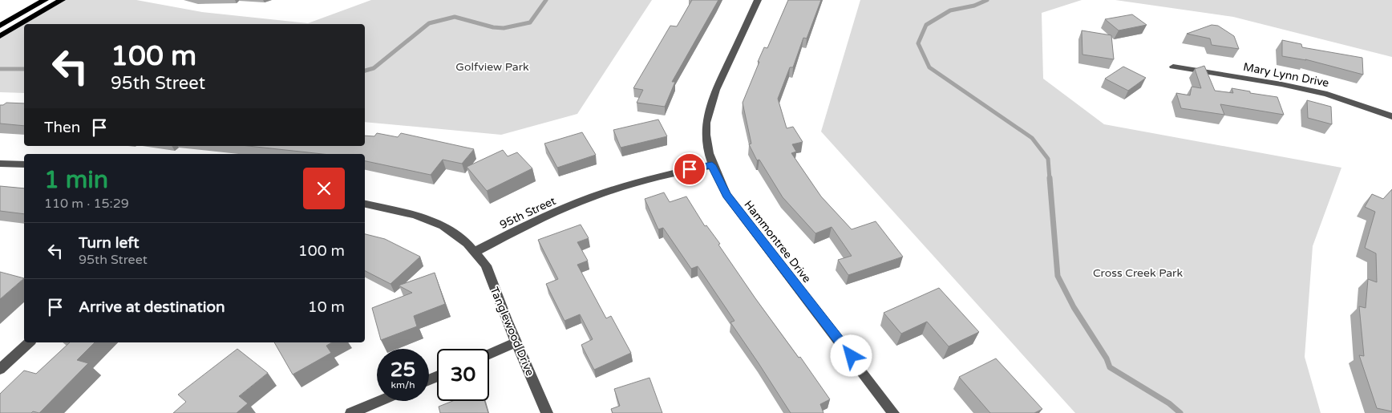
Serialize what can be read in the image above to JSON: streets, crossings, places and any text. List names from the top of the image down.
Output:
{
  "streets": {
    "street": [
      "Mary Lynn Drive",
      "95th Street",
      "Hammontree Drive",
      "Tanglewood Drive"
    ]
  },
  "crossings": [
    ["95th Street", "Hammontree Drive"],
    ["95th Street", "Tanglewood Drive"]
  ],
  "parks": ["Golfview Park", "Cross Creek Park"],
  "page": {
    "turn": ["100 m", "95th Street"],
    "then": "Then",
    "heading": ["1 min", "110 m · 15:29"],
    "list": [
      {
        "name": "Turn left",
        "note": "95th Street",
        "value": "100 m"
      },
      {
        "name": "Arrive at destination",
        "value": "10 m"
      }
    ],
    "speed": "25 km/h",
    "limit": "30"
  }
}
